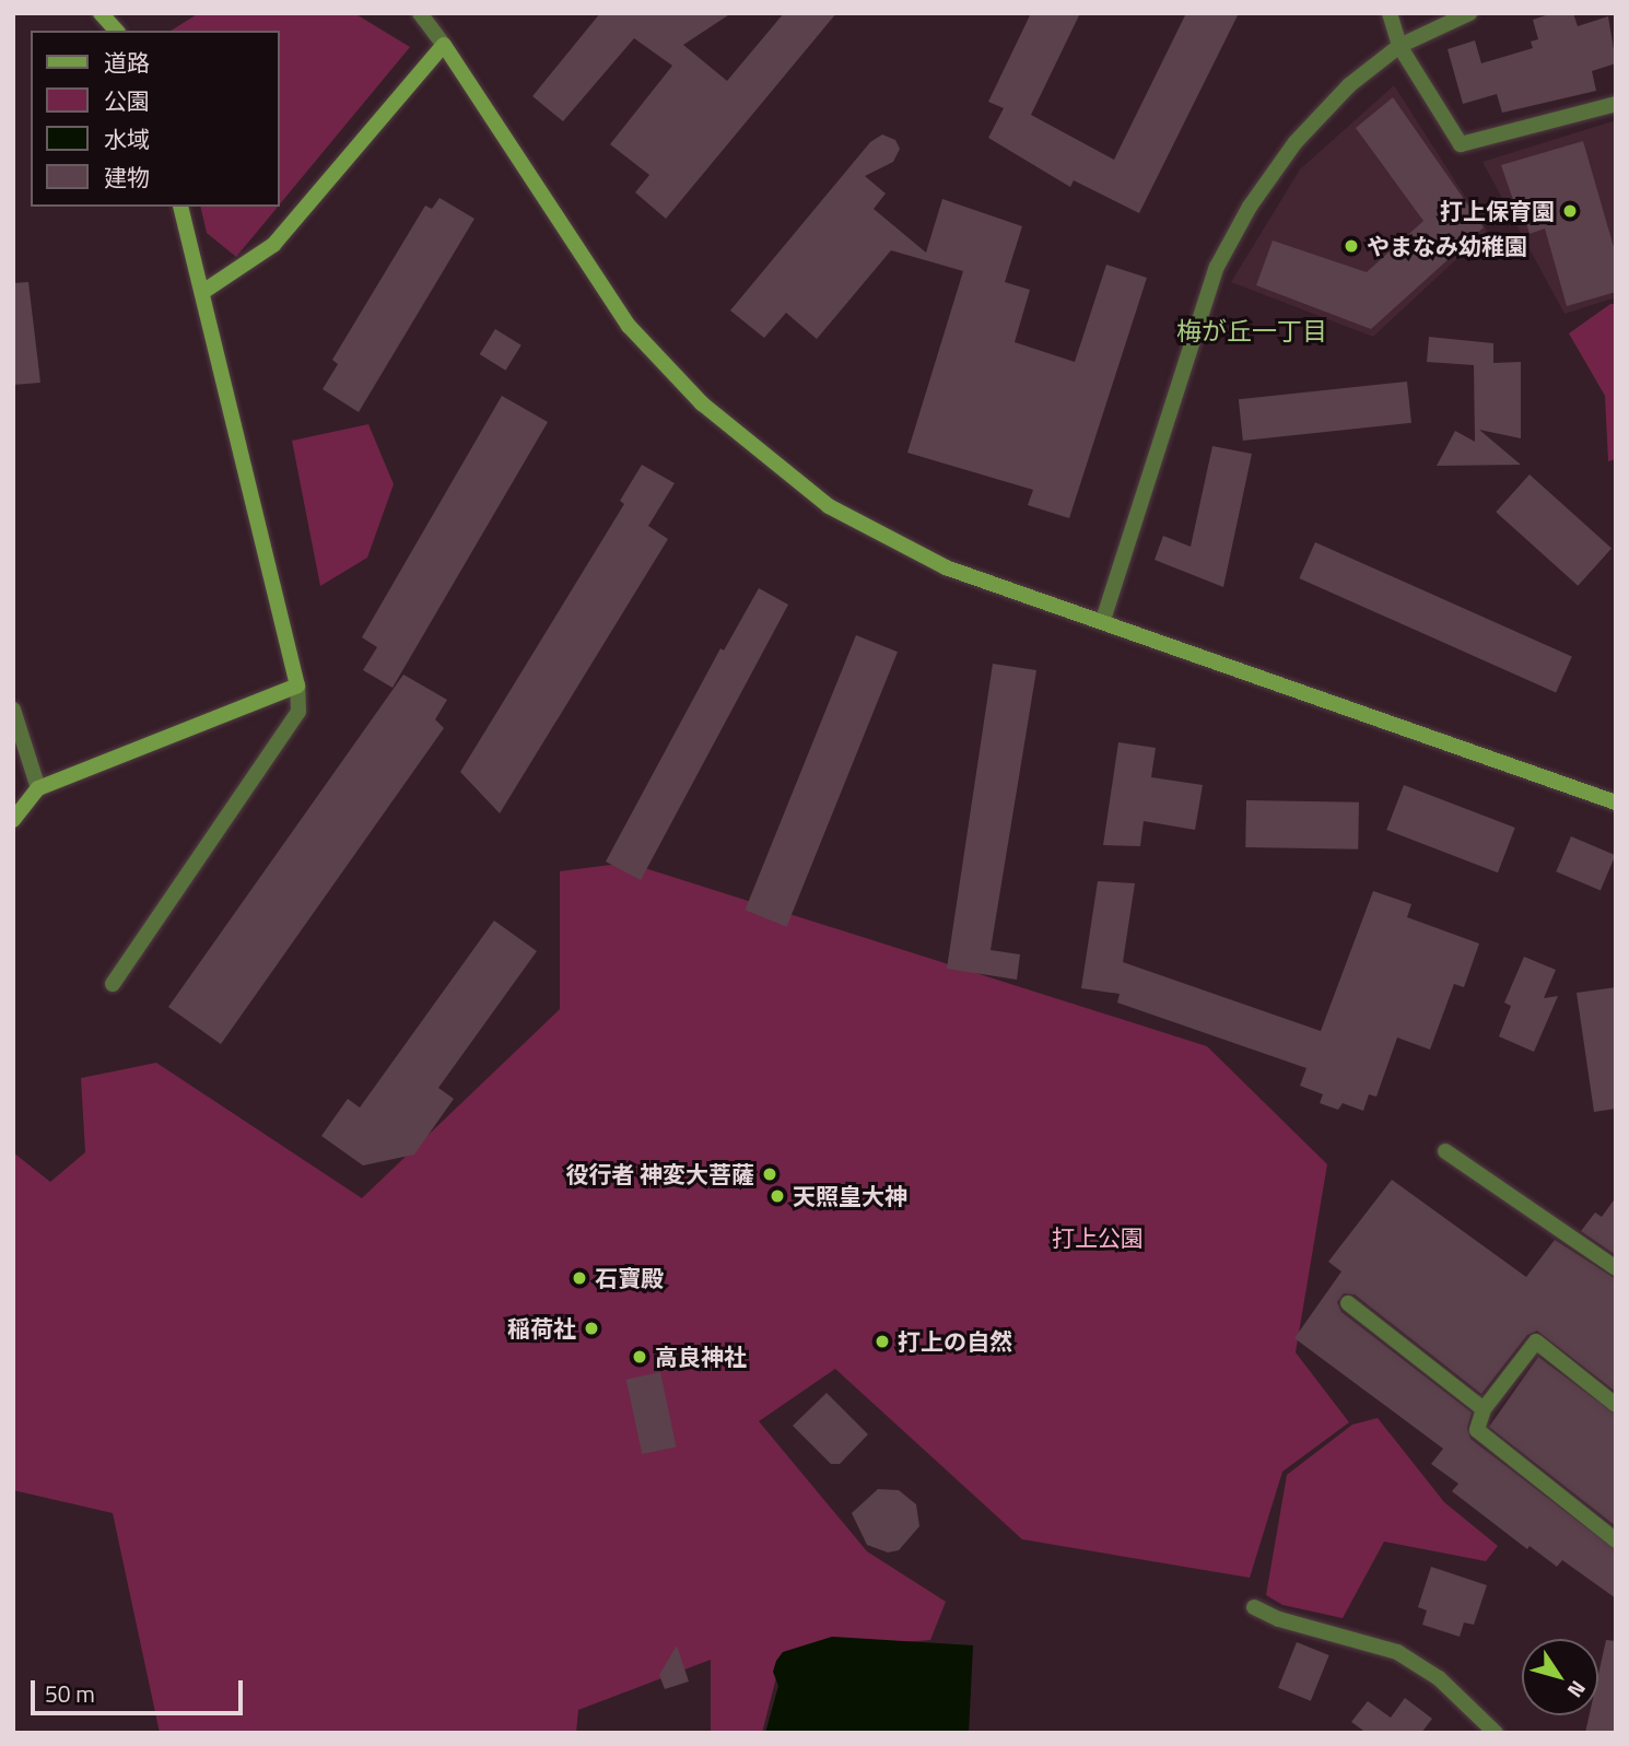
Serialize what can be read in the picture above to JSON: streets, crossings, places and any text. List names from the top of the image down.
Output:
{
  "districts": ["梅が丘一丁目"],
  "parks": ["打上公園"],
  "places": [
    "打上保育園",
    "やまなみ幼稚園",
    "役行者 神変大菩薩",
    "天照皇大神",
    "石寶殿",
    "稲荷社",
    "打上の自然",
    "高良神社"
  ],
  "legend": [
    "道路",
    "公園",
    "水域",
    "建物"
  ],
  "scale_bar": "50 m",
  "north": "bottom right"
}
